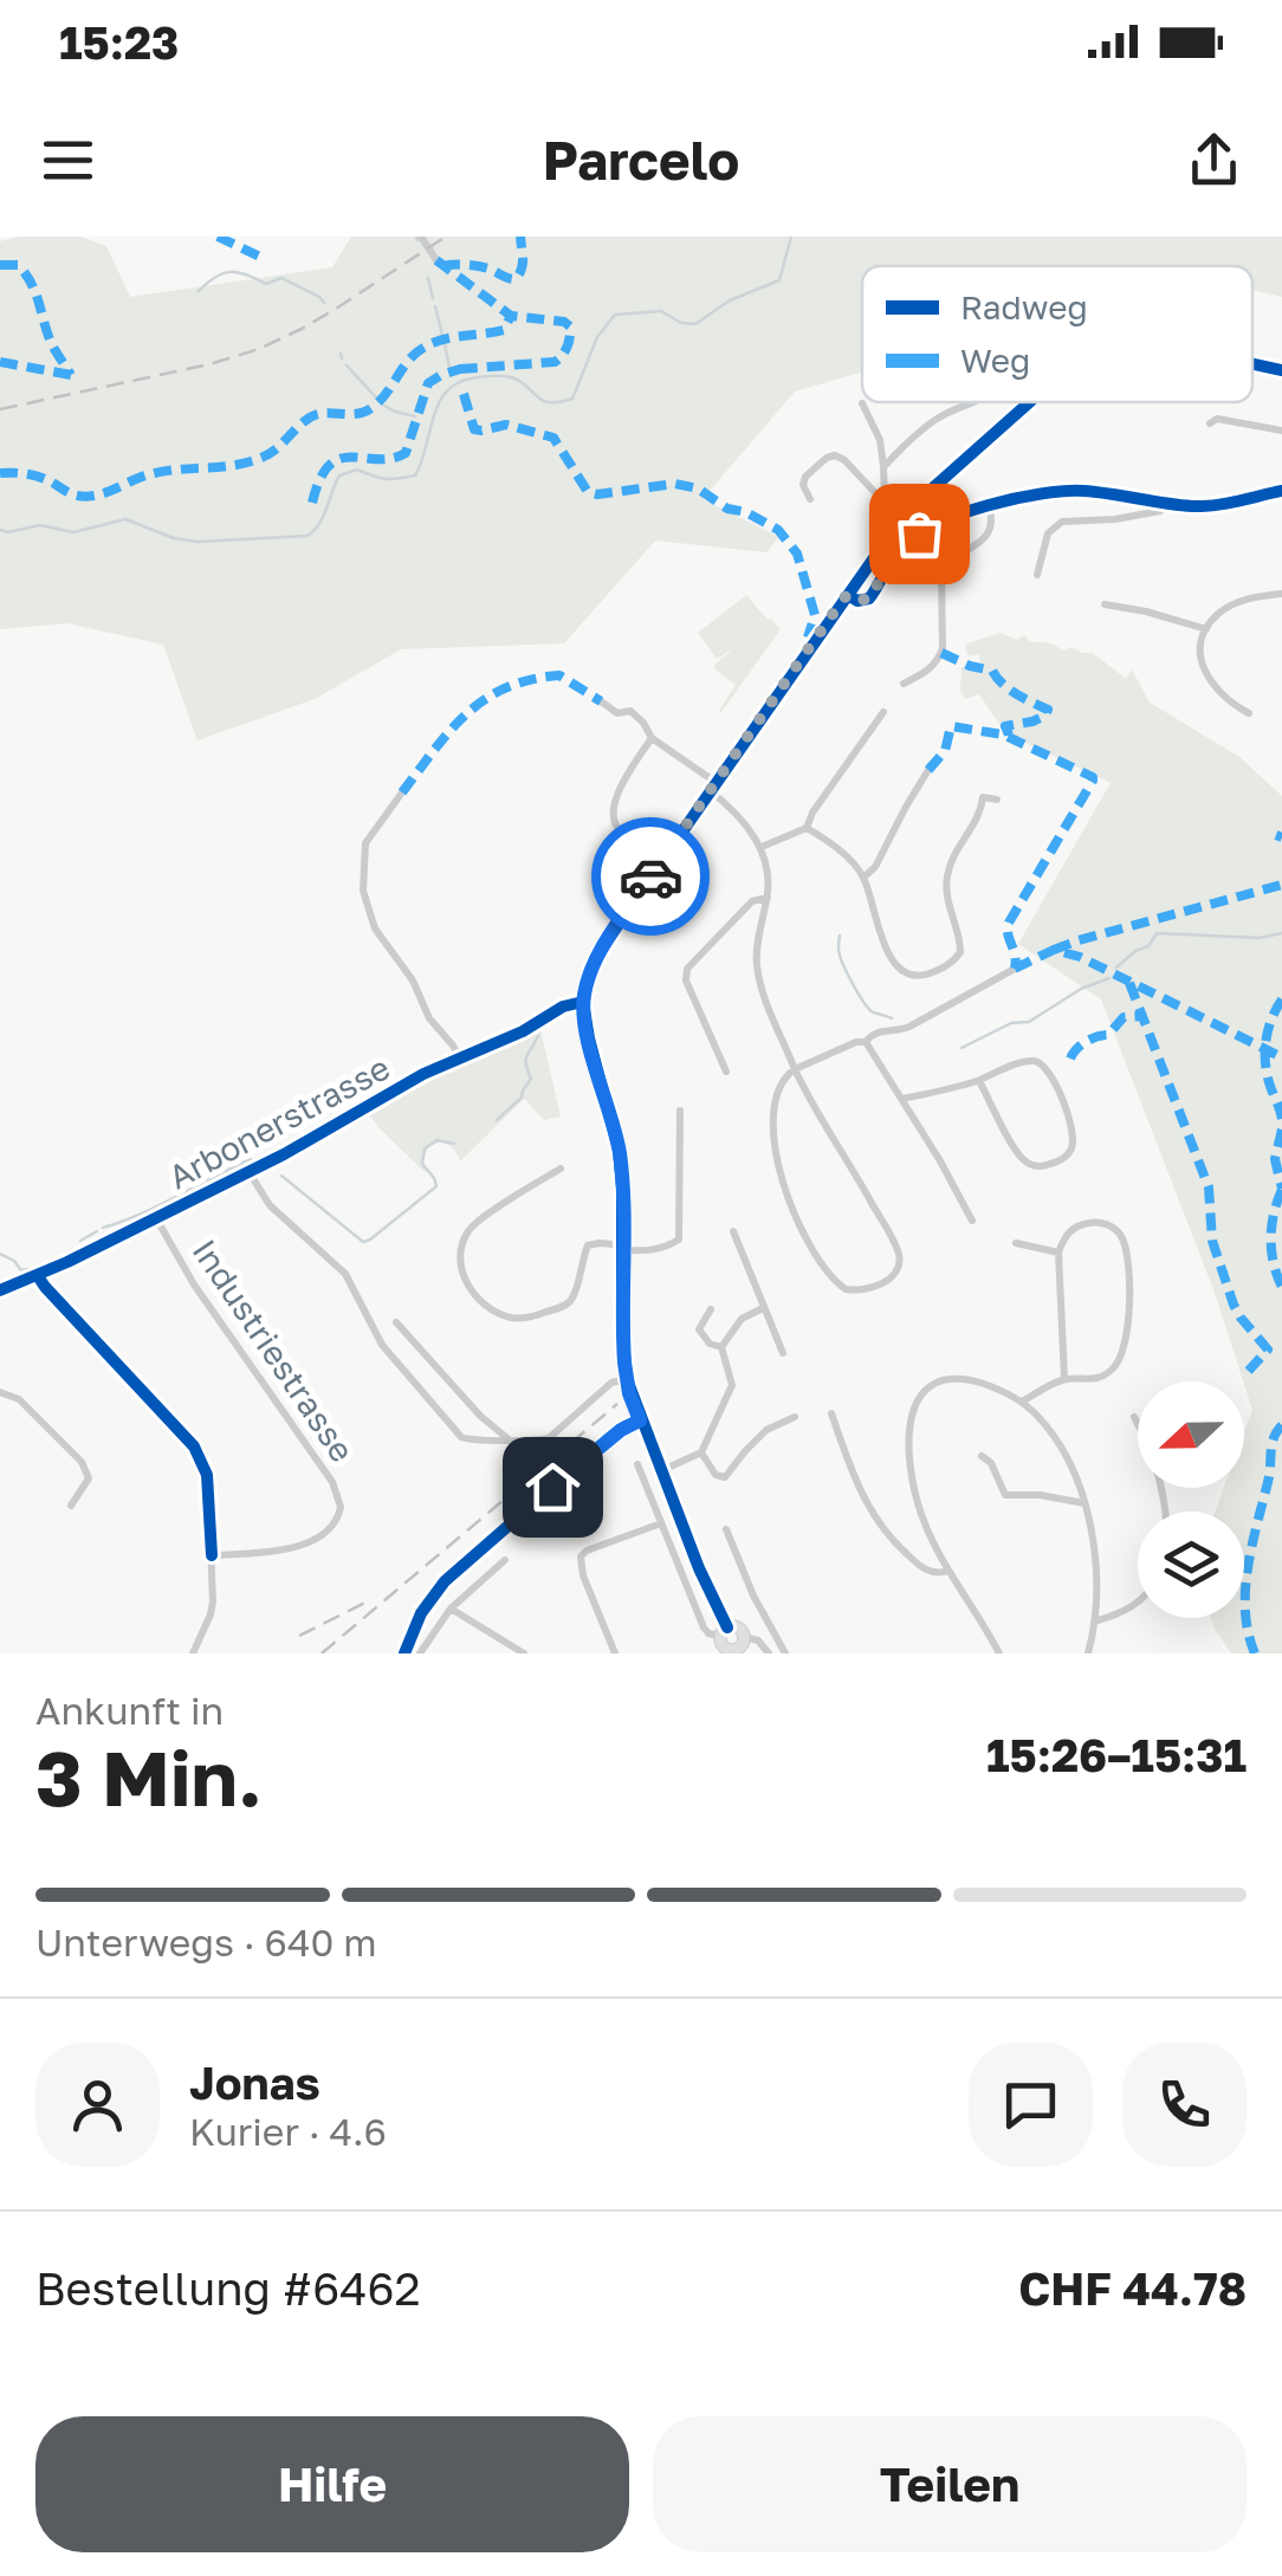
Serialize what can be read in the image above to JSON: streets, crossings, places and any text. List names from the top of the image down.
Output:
{
  "streets": {
    "main road": ["Arbonerstrasse"],
    "street": ["Industriestrasse"]
  },
  "crossings": [
    ["Arbonerstrasse", "Industriestrasse"]
  ],
  "legend": ["Radweg", "Weg"],
  "north": "left",
  "page": {
    "status": "15:23",
    "header": "Parcelo",
    "heading": ["3 Min.", "Ankunft in", "15:26–15:31"],
    "panel": [
      "Jonas",
      "Kurier · 4.6",
      "Bestellung #6462",
      "CHF 44.78"
    ],
    "bar": "Unterwegs · 640 m",
    "buttons": ["Hilfe", "Teilen"]
  }
}
